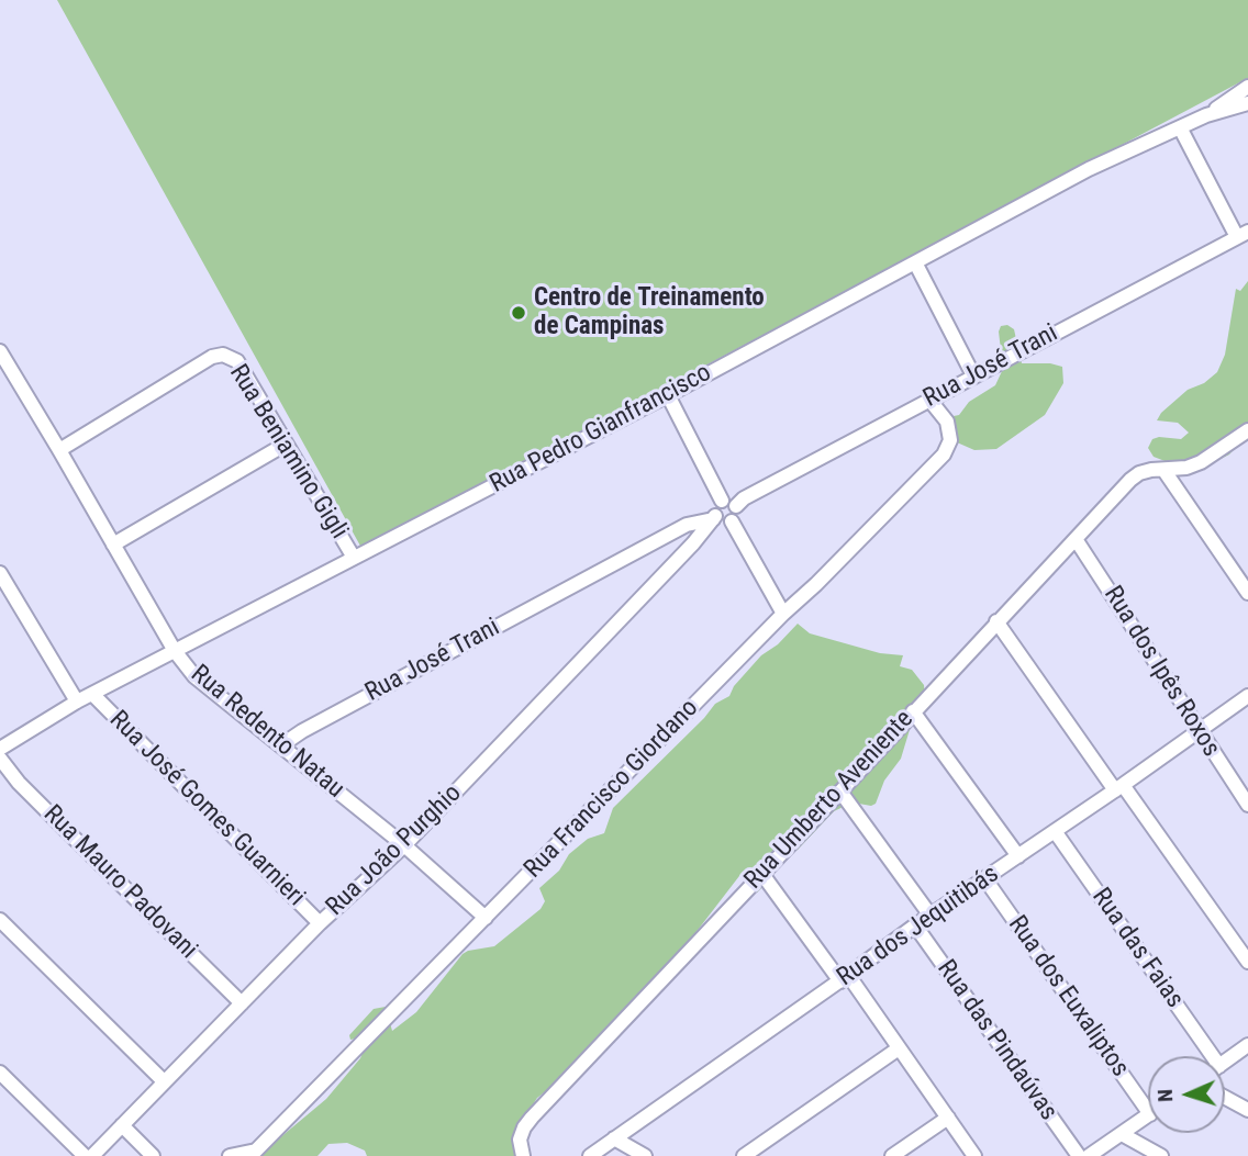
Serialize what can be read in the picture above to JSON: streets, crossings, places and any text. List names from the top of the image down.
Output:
{
  "streets": {
    "street": [
      "Rua José Trani",
      "Rua Pedro Gianfrancisco",
      "Rua Beniamino Gigli",
      "Rua dos Ipês Roxos",
      "Rua Redento Natau",
      "Rua Francisco Giordano",
      "Rua Umberto Aveniente",
      "Rua José Gomes Guarnieri",
      "Rua João Purghio",
      "Rua Mauro Padovani",
      "Rua dos Jequitibás",
      "Rua das Faias",
      "Rua dos Euxaliptos",
      "Rua das Pindaúvas"
    ]
  },
  "crossings": [
    ["Rua José Trani", "Rua Redento Natau"],
    ["Rua José Trani", "Rua Francisco Giordano"],
    ["Rua José Trani", "Rua João Purghio"],
    ["Rua Pedro Gianfrancisco", "Rua Beniamino Gigli"],
    ["Rua Pedro Gianfrancisco", "Rua Redento Natau"],
    ["Rua Pedro Gianfrancisco", "Rua José Gomes Guarnieri"],
    ["Rua Beniamino Gigli", "Rua Redento Natau"],
    ["Rua dos Ipês Roxos", "Rua Umberto Aveniente"],
    ["Rua dos Ipês Roxos", "Rua dos Jequitibás"],
    ["Rua Redento Natau", "Rua Francisco Giordano"],
    ["Rua Redento Natau", "Rua João Purghio"],
    ["Rua José Gomes Guarnieri", "Rua João Purghio"],
    ["Rua João Purghio", "Rua Mauro Padovani"],
    ["Rua dos Jequitibás", "Rua das Faias"],
    ["Rua dos Jequitibás", "Rua dos Euxaliptos"],
    ["Rua dos Jequitibás", "Rua das Pindaúvas"]
  ],
  "places": ["Centro de Treinamento de Campinas"],
  "north": "left"
}
